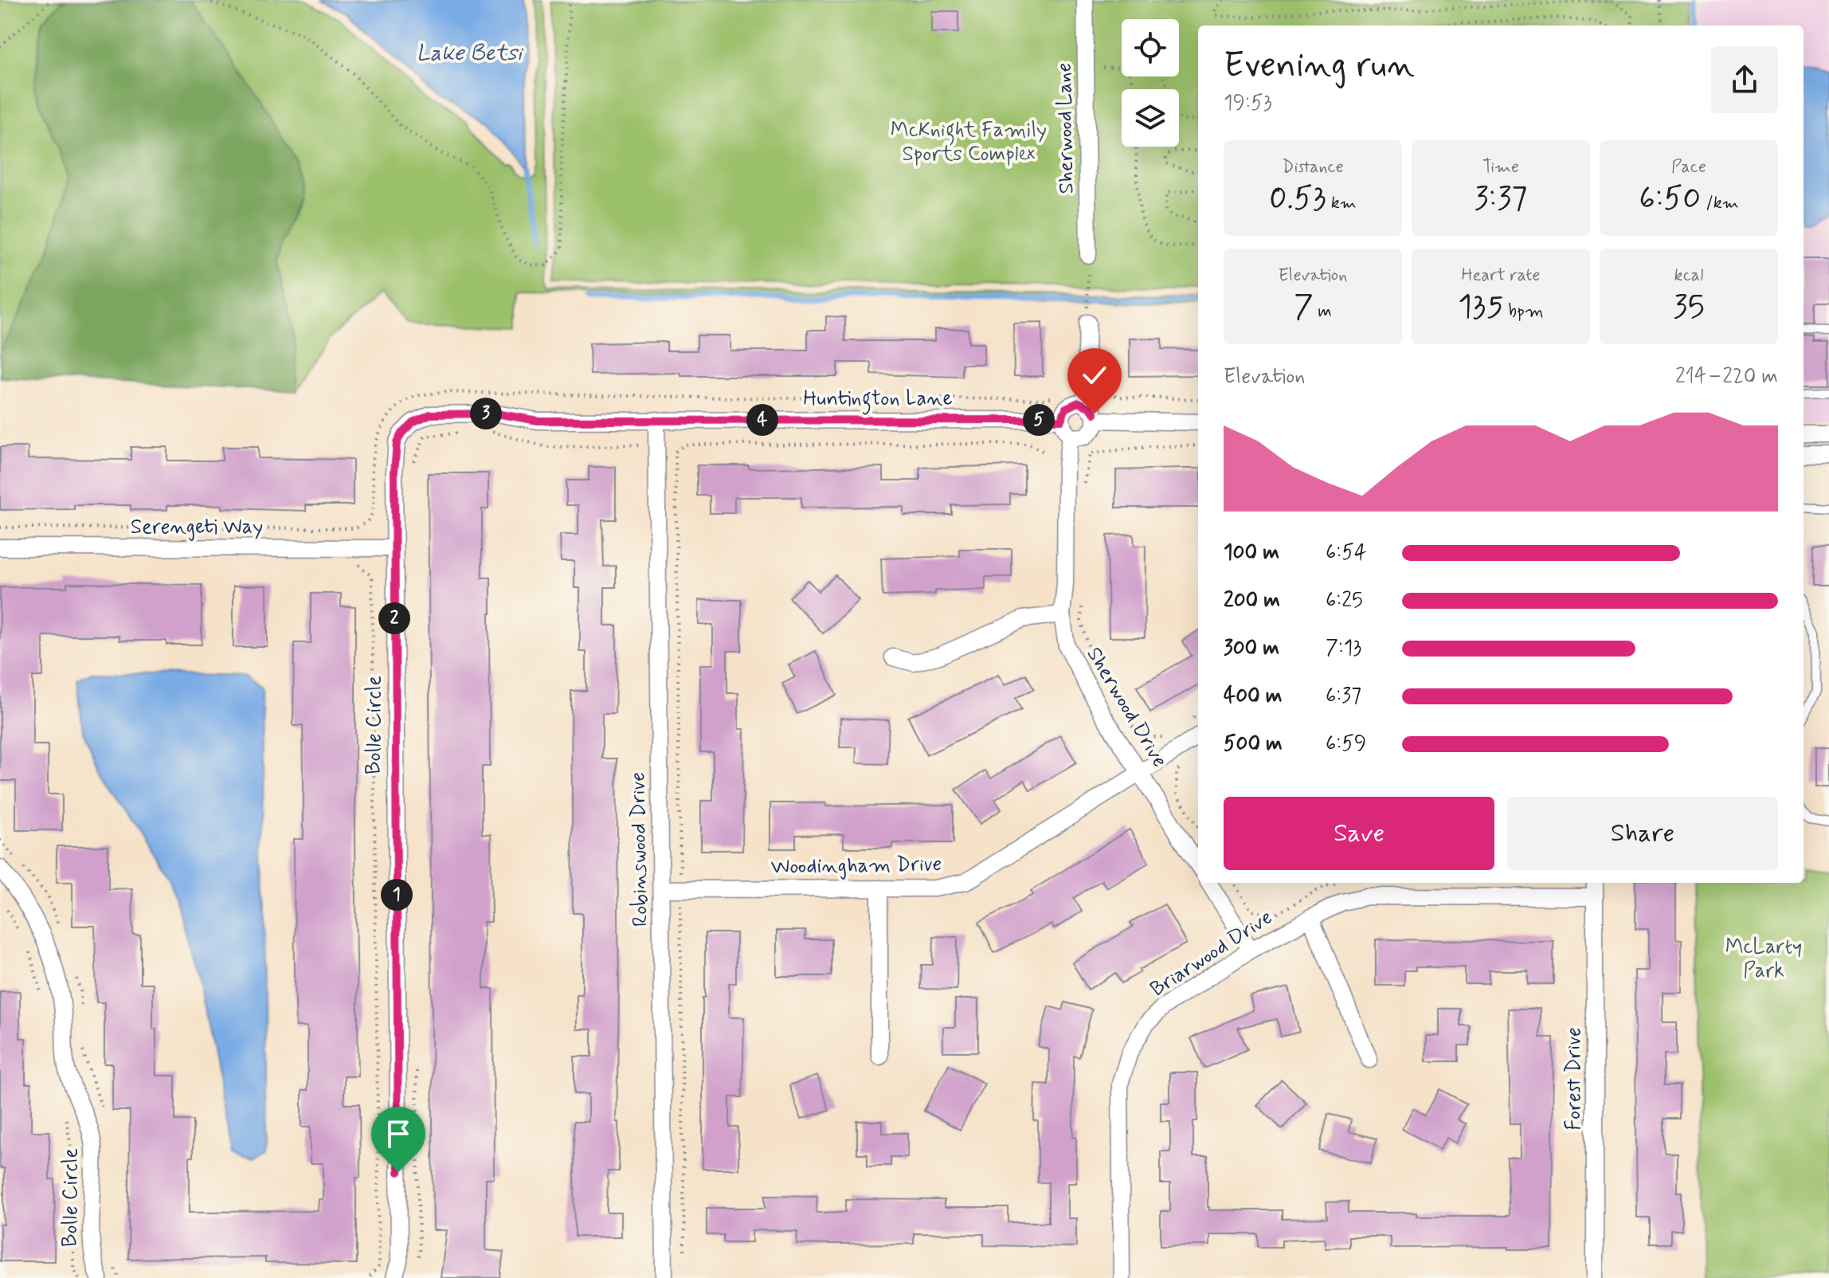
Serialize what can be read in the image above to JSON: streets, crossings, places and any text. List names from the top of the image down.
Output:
{
  "streets": {
    "street": [
      "Sherwood Lane",
      "Huntington Lane",
      "Serengeti Way",
      "Sherwood Drive",
      "Bolle Circle",
      "Robinswood Drive",
      "Woodingham Drive",
      "Briarwood Drive",
      "Forest Drive"
    ]
  },
  "crossings": [
    ["Huntington Lane", "Sherwood Drive"],
    ["Huntington Lane", "Bolle Circle"],
    ["Huntington Lane", "Robinswood Drive"],
    ["Serengeti Way", "Bolle Circle"],
    ["Sherwood Drive", "Woodingham Drive"],
    ["Bolle Circle", "Robinswood Drive"],
    ["Robinswood Drive", "Woodingham Drive"],
    ["Briarwood Drive", "Forest Drive"]
  ],
  "water": ["Lake Betsi"],
  "parks": ["McKnight Family Sports Complex", "McLarty Park"],
  "page": {
    "heading": ["Evening run", "19:53"],
    "stats": [
      ["Distance", "0.53 km"],
      ["Time", "3:37"],
      ["Pace", "6:50 /km"],
      ["Elevation", "7 m"],
      ["Heart rate", "135 bpm"],
      ["kcal", "35"]
    ],
    "chart": ["Elevation", "214–220 m"],
    "pins": [
      "3",
      "4",
      "5",
      "2",
      "1"
    ],
    "list": [
      {
        "name": "100 m",
        "note": "6:54"
      },
      {
        "name": "200 m",
        "note": "6:25"
      },
      {
        "name": "300 m",
        "note": "7:13"
      },
      {
        "name": "400 m",
        "note": "6:37"
      },
      {
        "name": "500 m",
        "note": "6:59"
      }
    ],
    "buttons": ["Save", "Share"]
  }
}
